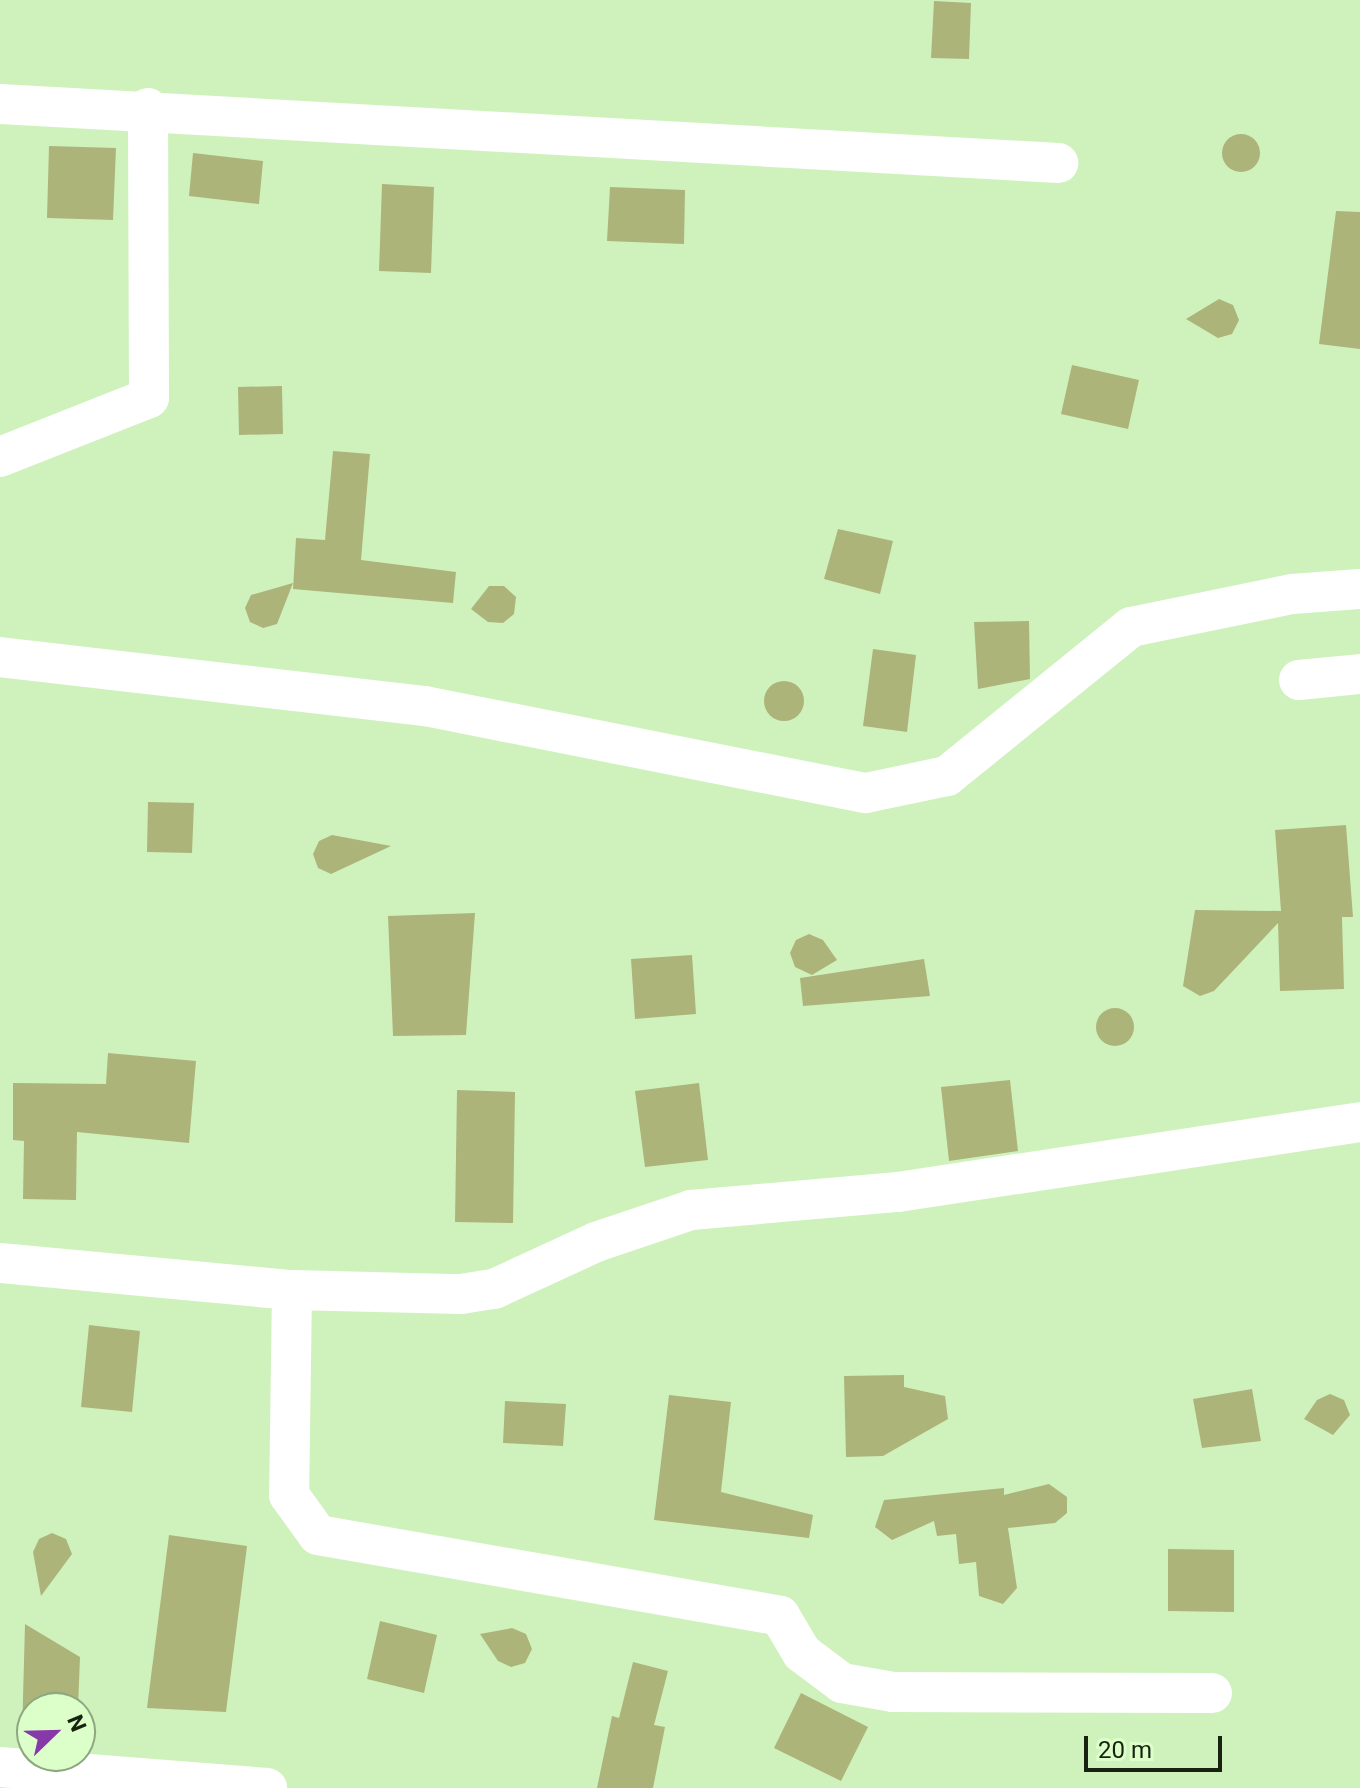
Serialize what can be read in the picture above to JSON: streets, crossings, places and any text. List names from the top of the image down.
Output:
{
  "scale_bar": "20 m",
  "north": "top right"
}
